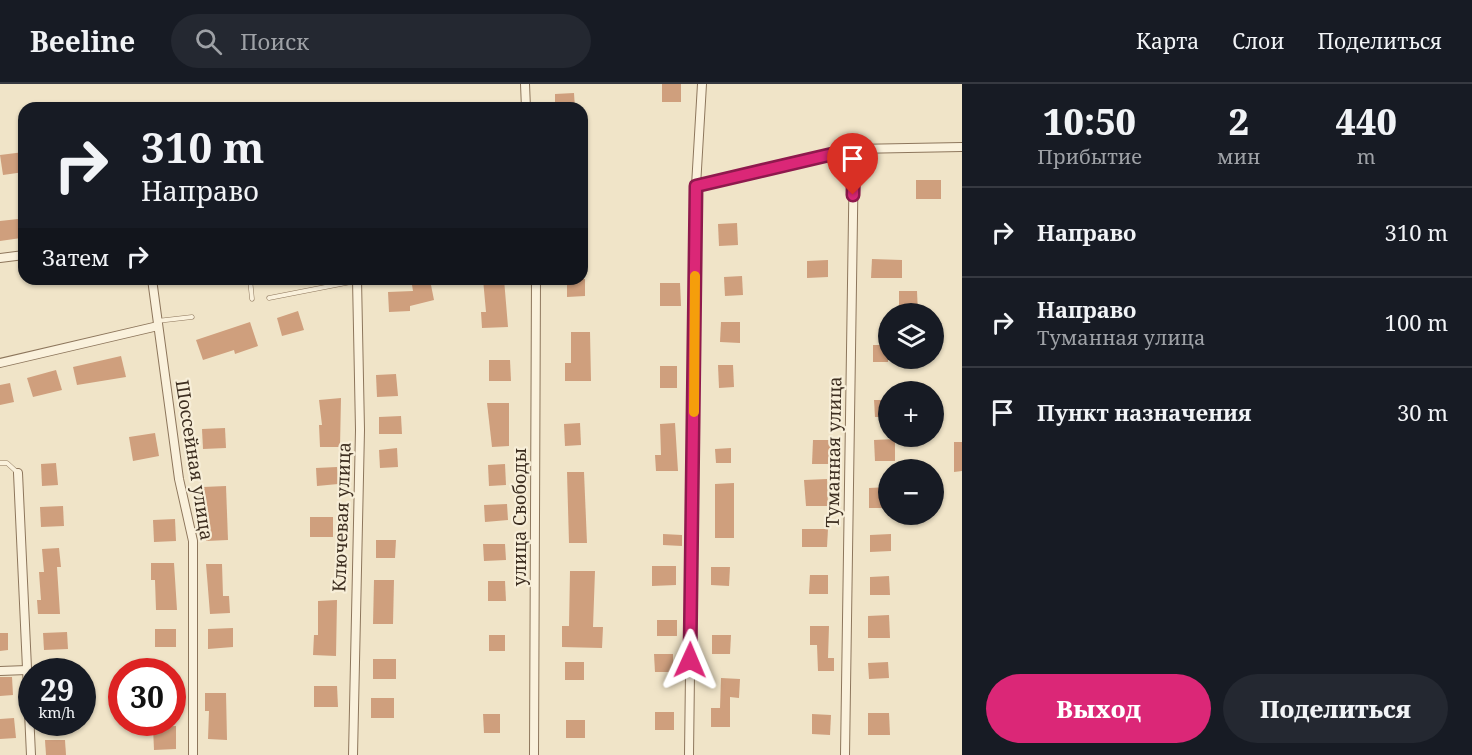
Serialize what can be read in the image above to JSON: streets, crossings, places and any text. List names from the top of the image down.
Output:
{
  "streets": {
    "street": [
      "Туманная улица",
      "Шоссейная улица",
      "Ключевая улица",
      "улица Свободы"
    ]
  },
  "page": {
    "header": "Beeline",
    "search": "Поиск",
    "nav": ["Карта", "Слои", "Поделиться"],
    "eta": [
      "10:50",
      "Прибытие",
      "2",
      "мин",
      "440",
      "m"
    ],
    "turn": ["310 m", "Направо"],
    "list": [
      {
        "name": "Направо",
        "value": "310 m"
      },
      {
        "name": "Направо",
        "note": "Туманная улица",
        "value": "100 m"
      },
      {
        "name": "Пункт назначения",
        "value": "30 m"
      }
    ],
    "then": "Затем",
    "map_buttons": ["+", "−"],
    "speed": "29 km/h",
    "limit": "30",
    "buttons": ["Выход", "Поделиться"]
  }
}
